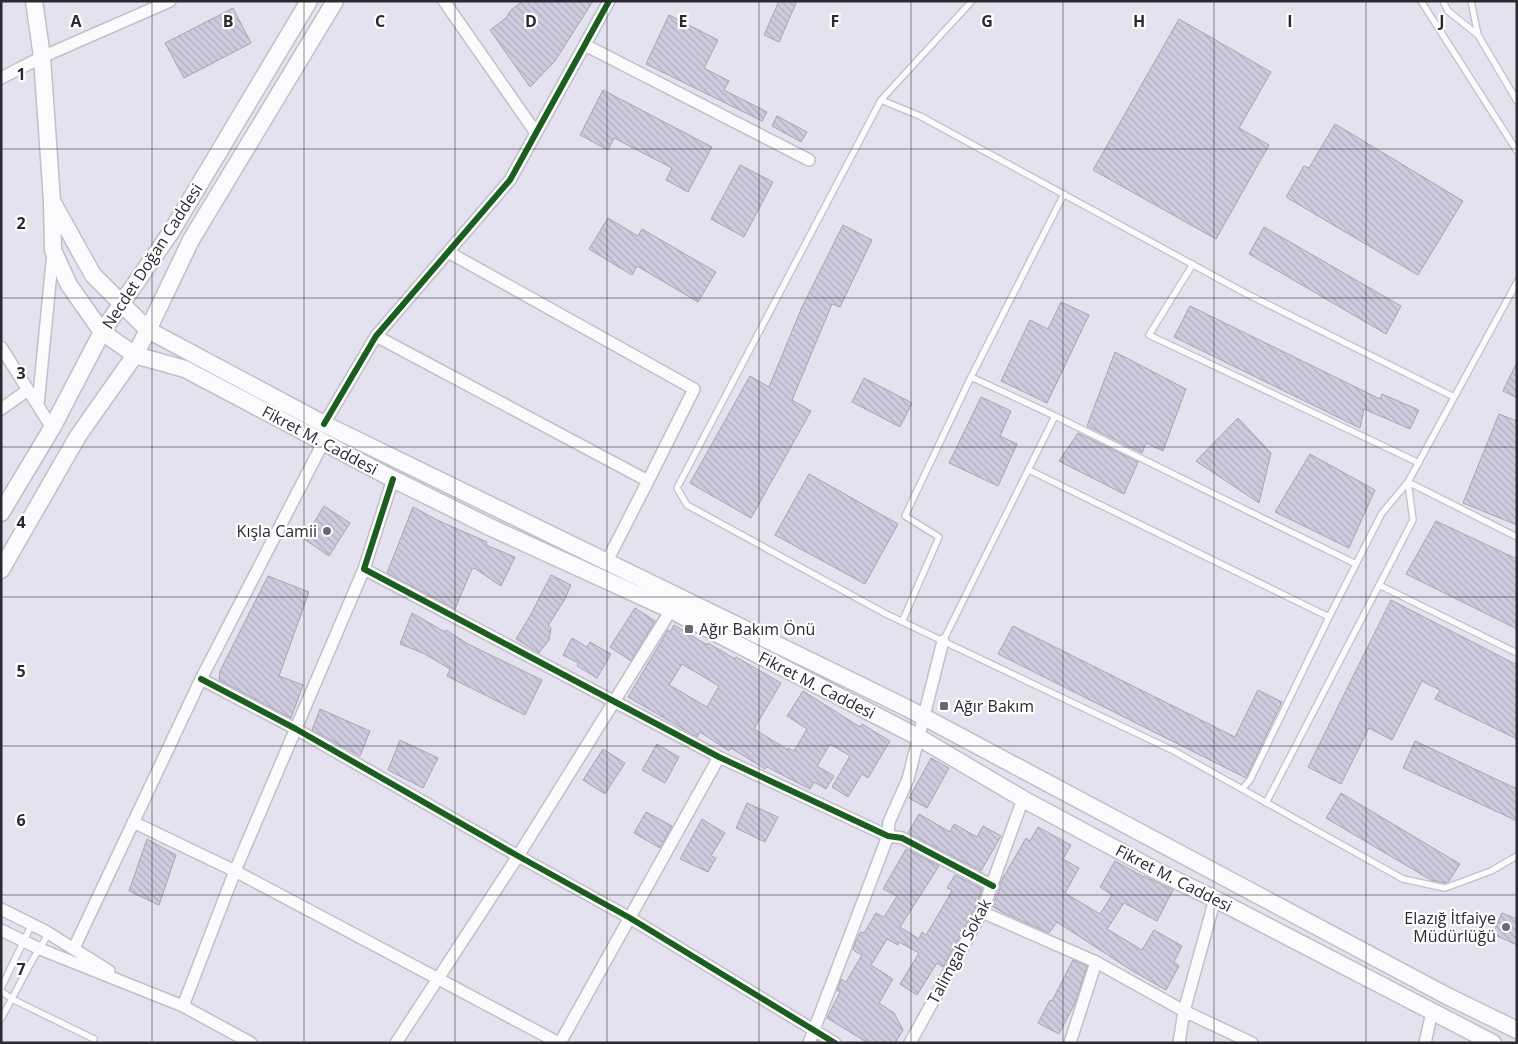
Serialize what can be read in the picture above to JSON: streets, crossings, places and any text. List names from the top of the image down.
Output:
{
  "streets": {
    "main road": ["Necdet Doğan Caddesi", "Fikret M. Caddesi"],
    "street": ["Talimgah Sokak"]
  },
  "crossings": [
    ["Necdet Doğan Caddesi", "Fikret M. Caddesi"],
    ["Fikret M. Caddesi", "Talimgah Sokak"]
  ],
  "places": {
    "other": ["Kışla Camii", "Elazığ İtfaiye Müdürlüğü"],
    "transit": ["Ağır Bakım Önü", "Ağır Bakım"]
  },
  "grid": {
    "columns": [
      "A",
      "B",
      "C",
      "D",
      "E",
      "F",
      "G",
      "H",
      "I",
      "J"
    ],
    "rows": [
      "1",
      "2",
      "3",
      "4",
      "5",
      "6",
      "7"
    ]
  }
}
